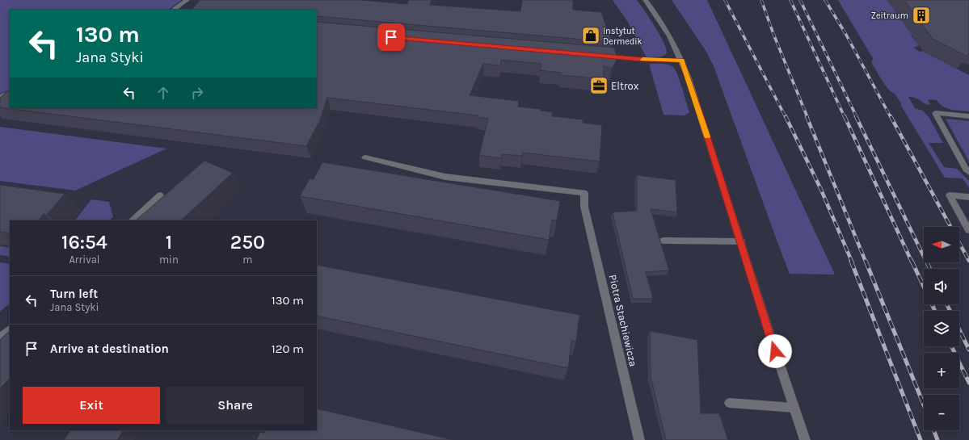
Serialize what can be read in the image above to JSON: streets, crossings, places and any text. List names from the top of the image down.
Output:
{
  "streets": {
    "street": ["Piotra Stachiewicza"]
  },
  "places": {
    "building": ["Zeitraum"],
    "shop": ["Instytut Dermedik"],
    "office": ["Eltrox"]
  },
  "north": "left",
  "page": {
    "turn": ["130 m", "Jana Styki"],
    "eta": [
      "16:54",
      "Arrival",
      "1",
      "min",
      "250",
      "m"
    ],
    "map_buttons": ["+", "−"],
    "list": [
      {
        "name": "Turn left",
        "note": "Jana Styki",
        "value": "130 m"
      },
      {
        "name": "Arrive at destination",
        "value": "120 m"
      }
    ],
    "buttons": ["Exit", "Share"]
  }
}
